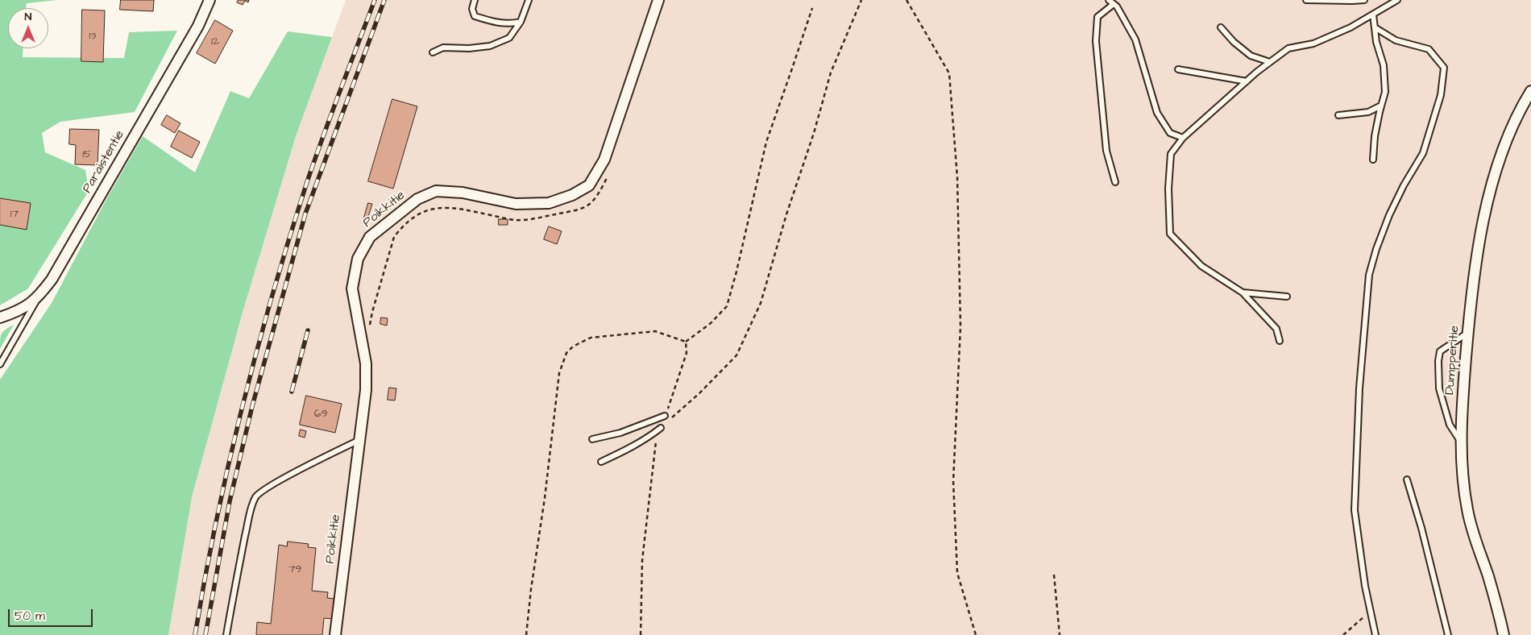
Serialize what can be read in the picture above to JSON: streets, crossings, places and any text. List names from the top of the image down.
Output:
{
  "streets": {
    "street": ["Paraistentie", "Poikkitie", "Dumpperitie"]
  },
  "house_numbers": [
    "13",
    "12",
    "15",
    "17",
    "69",
    "79"
  ],
  "scale_bar": "50 m",
  "north": "top"
}
